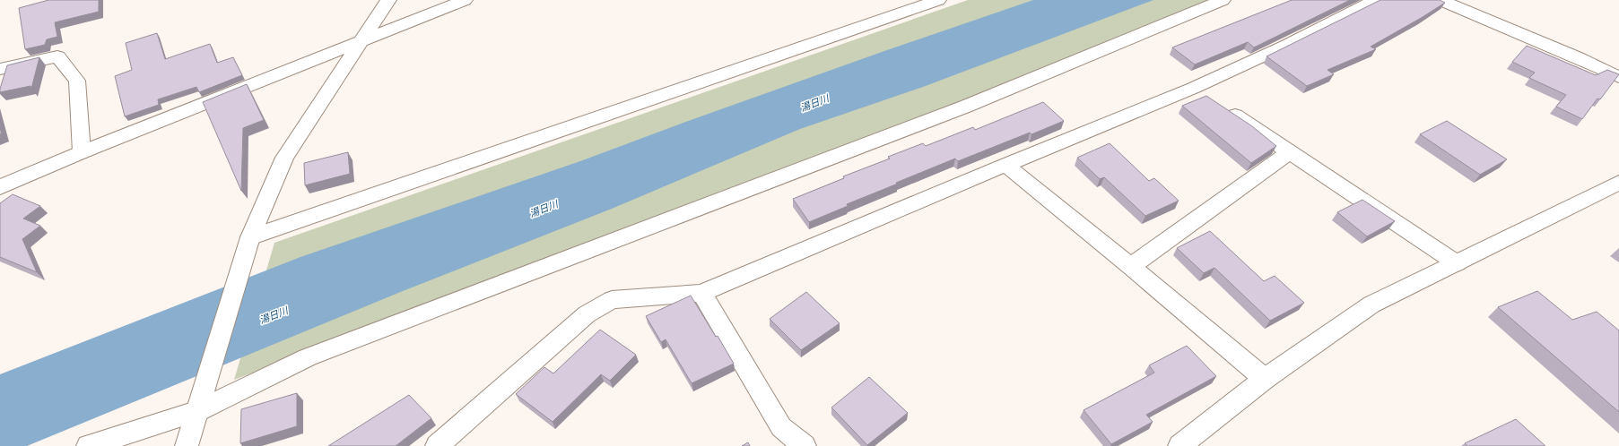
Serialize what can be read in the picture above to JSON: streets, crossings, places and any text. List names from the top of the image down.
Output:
{
  "water": ["湯日川"]
}
